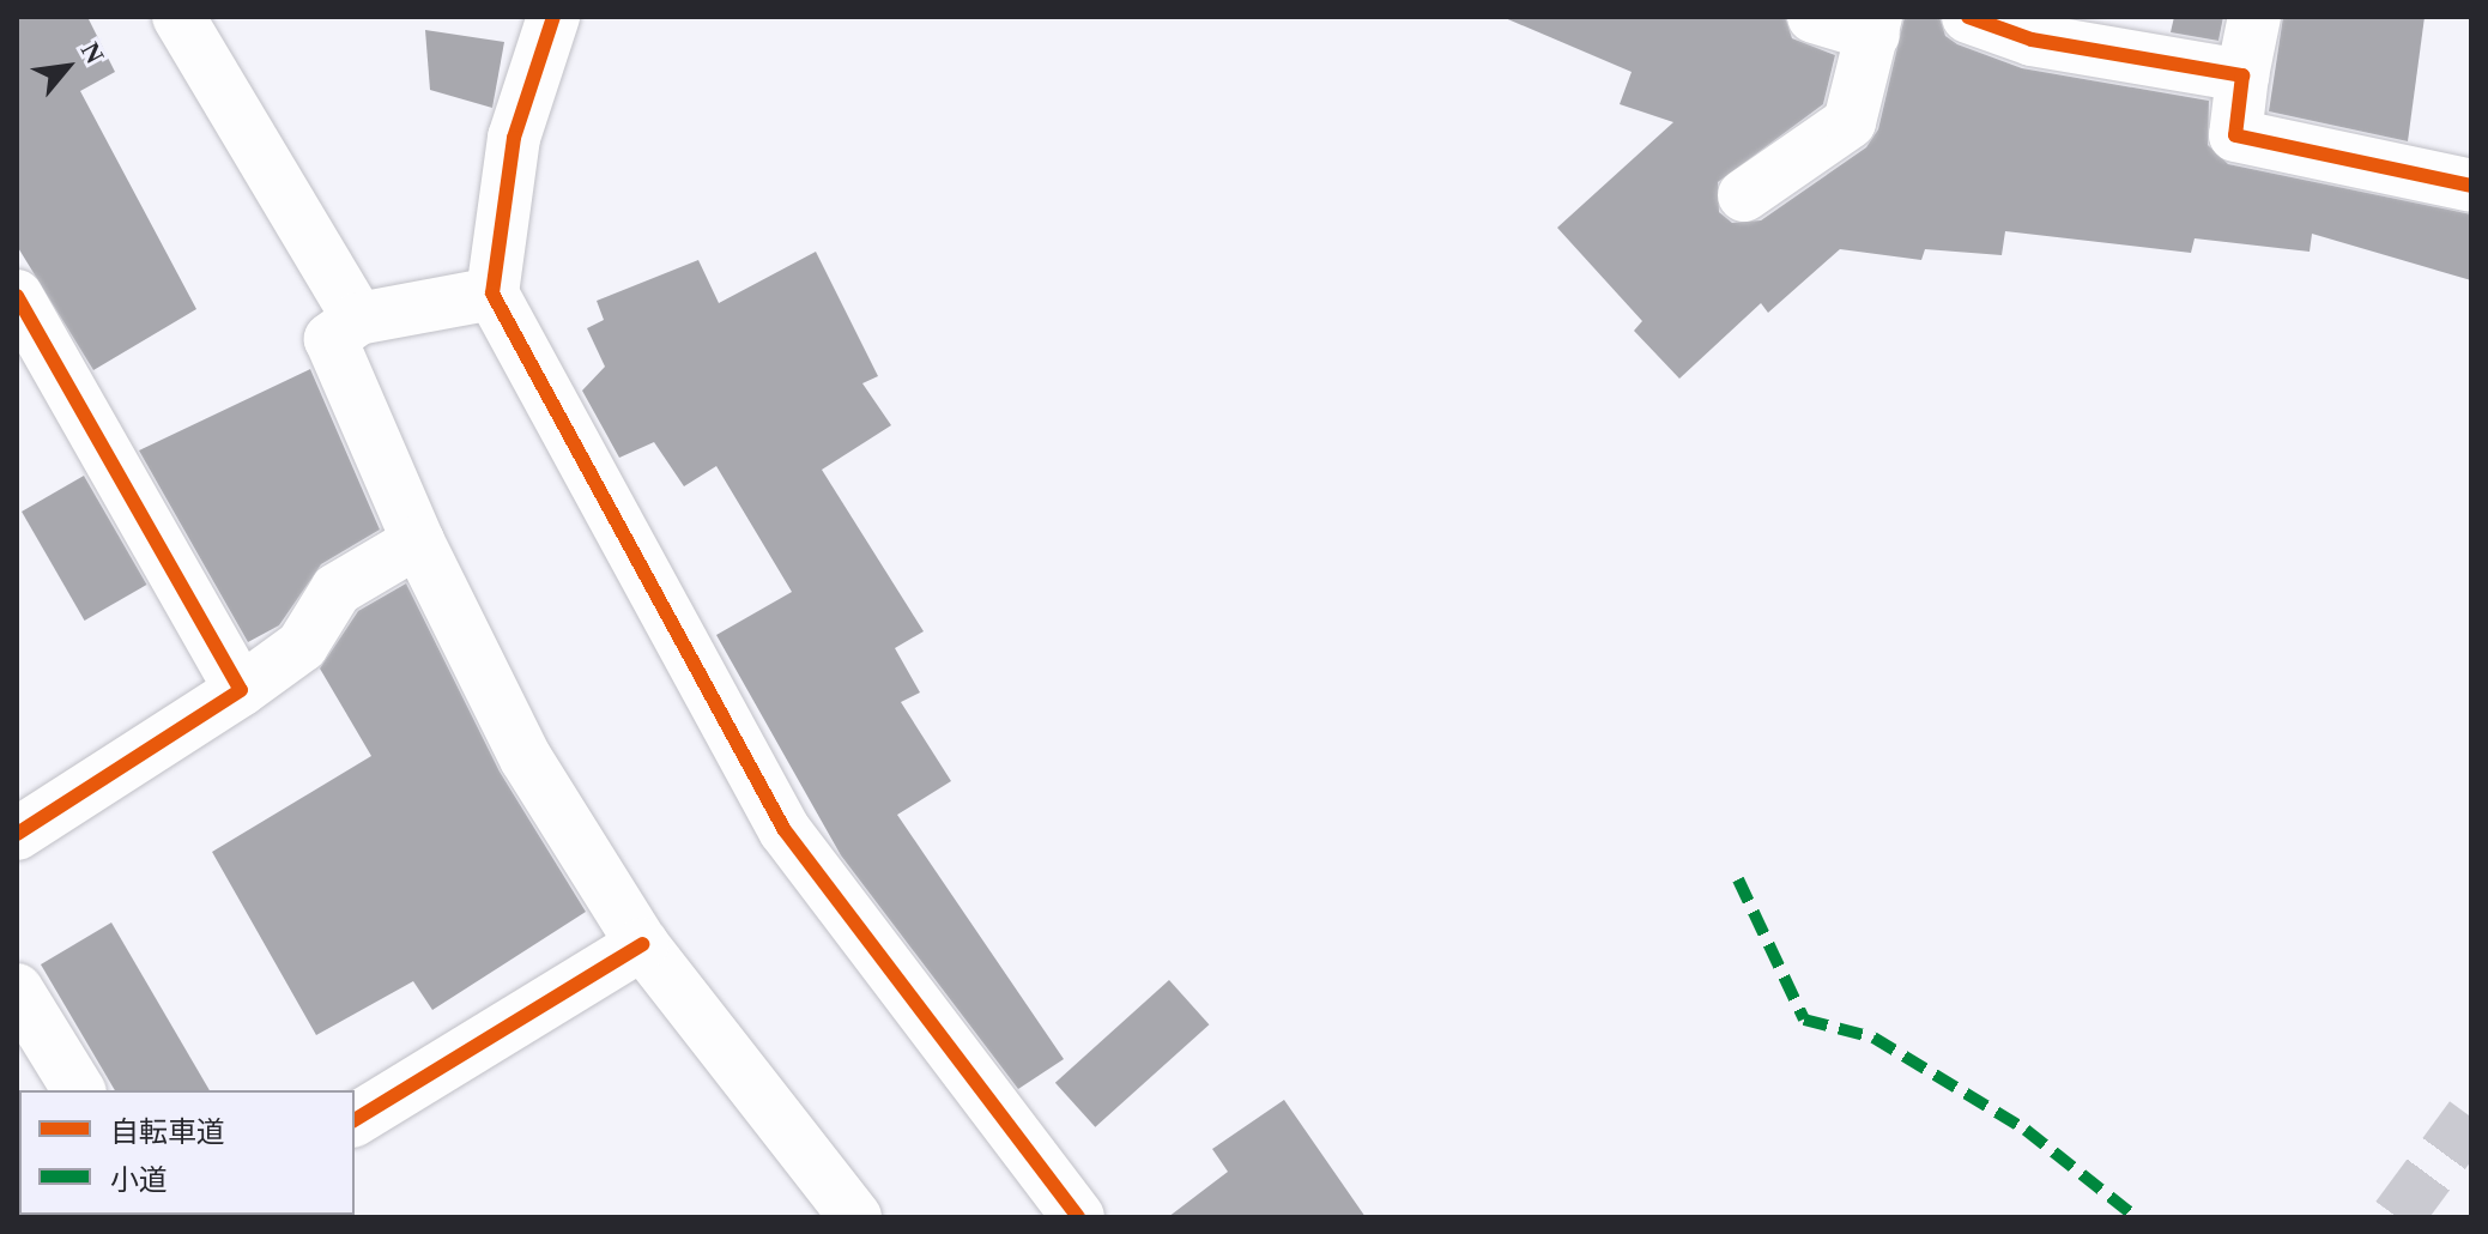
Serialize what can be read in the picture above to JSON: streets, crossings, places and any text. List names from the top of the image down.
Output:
{
  "legend": ["自転車道", "小道"],
  "north": "top right"
}
